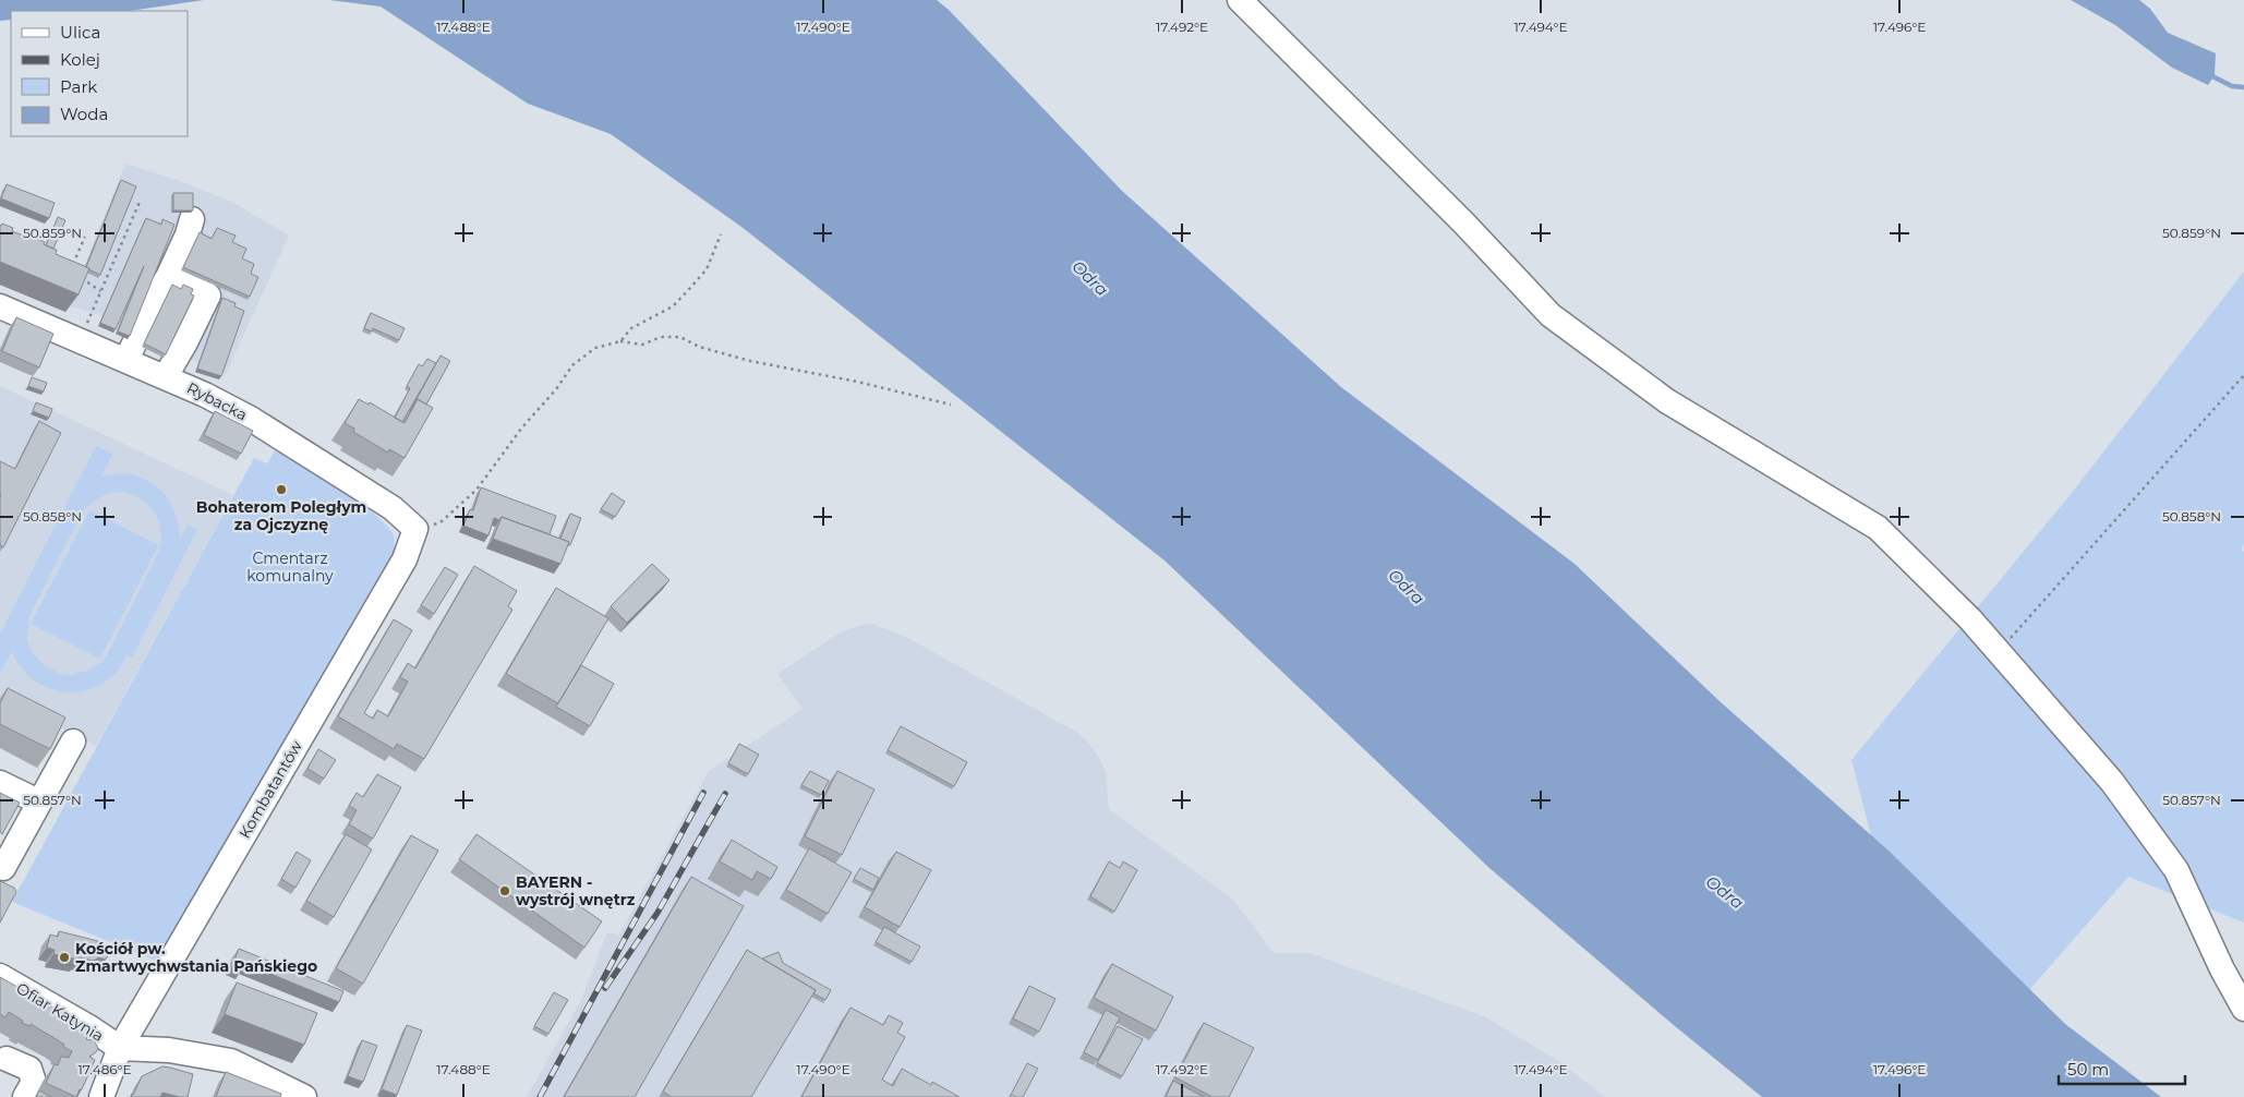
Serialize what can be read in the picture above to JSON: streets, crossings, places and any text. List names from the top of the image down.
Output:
{
  "streets": {
    "street": ["Rybacka", "Kombatantów", "Ofiar Katynia"]
  },
  "crossings": [
    ["Rybacka", "Kombatantów"],
    ["Kombatantów", "Ofiar Katynia"]
  ],
  "water": ["Odra"],
  "parks": ["Cmentarz komunalny"],
  "places": ["Bohaterom Poległym za Ojczyznę", "BAYERN - wystrój wnętrz", "Kościół pw. Zmartwychwstania Pańskiego"],
  "legend": [
    "Ulica",
    "Kolej",
    "Park",
    "Woda"
  ],
  "scale_bar": "50 m",
  "coordinates": [
    "17.488°E",
    "17.490°E",
    "17.492°E",
    "17.494°E",
    "17.496°E",
    "50.859°N",
    "50.858°N",
    "50.857°N",
    "17.486°E"
  ]
}
